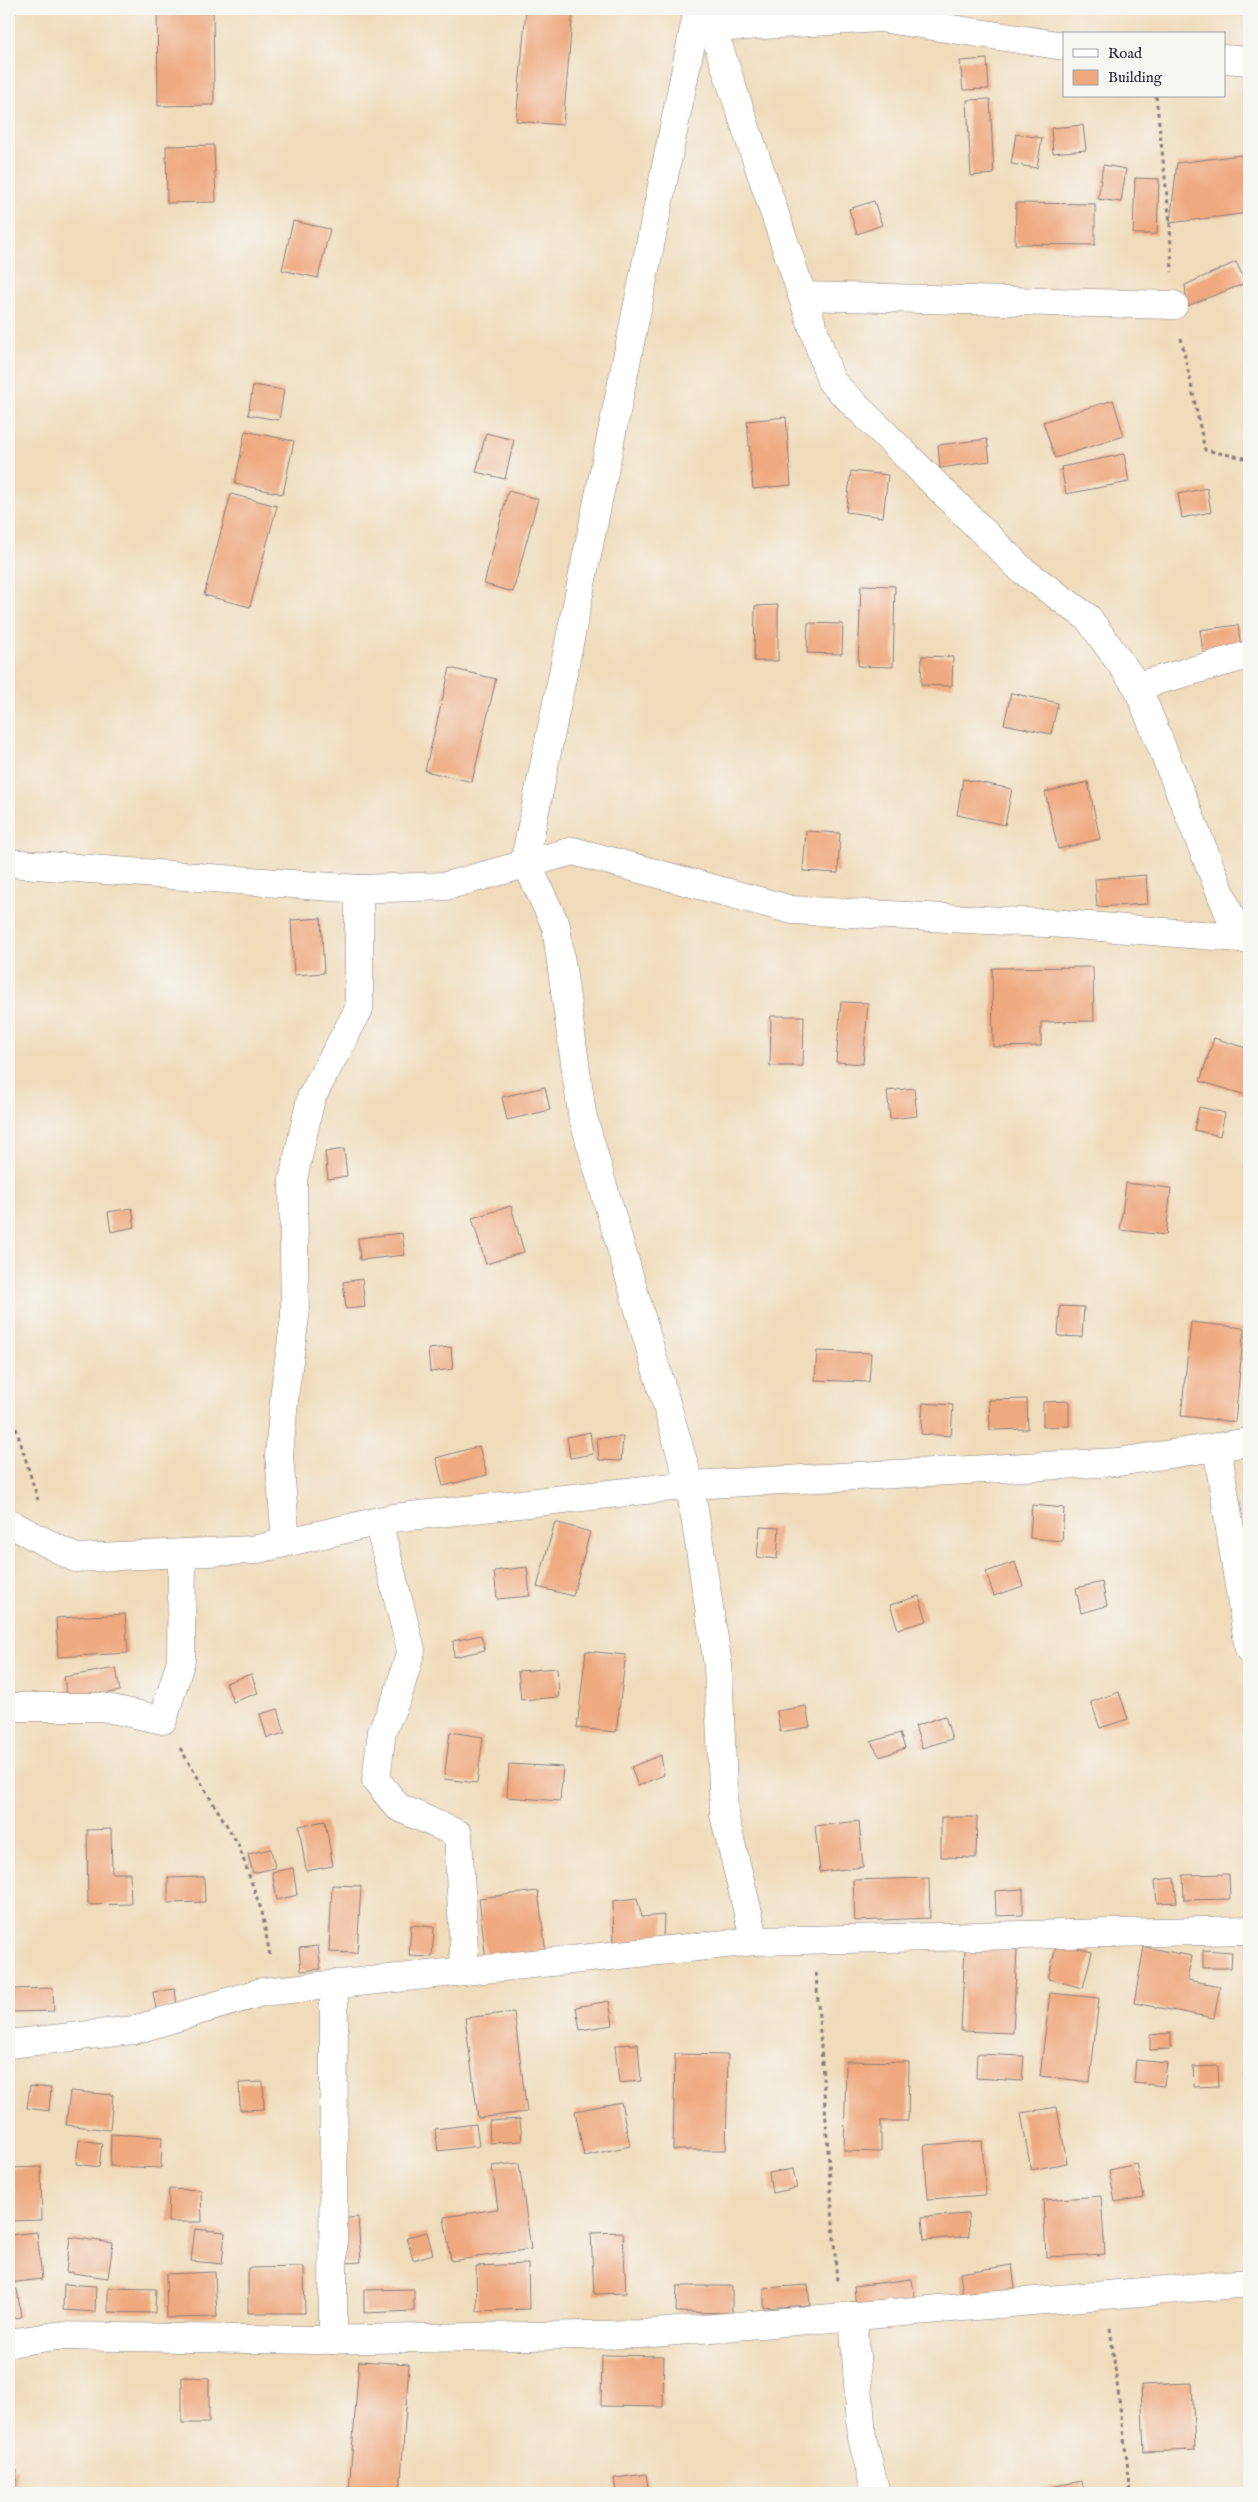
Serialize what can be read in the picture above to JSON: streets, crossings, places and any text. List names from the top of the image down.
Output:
{
  "legend": ["Road", "Building"]
}
